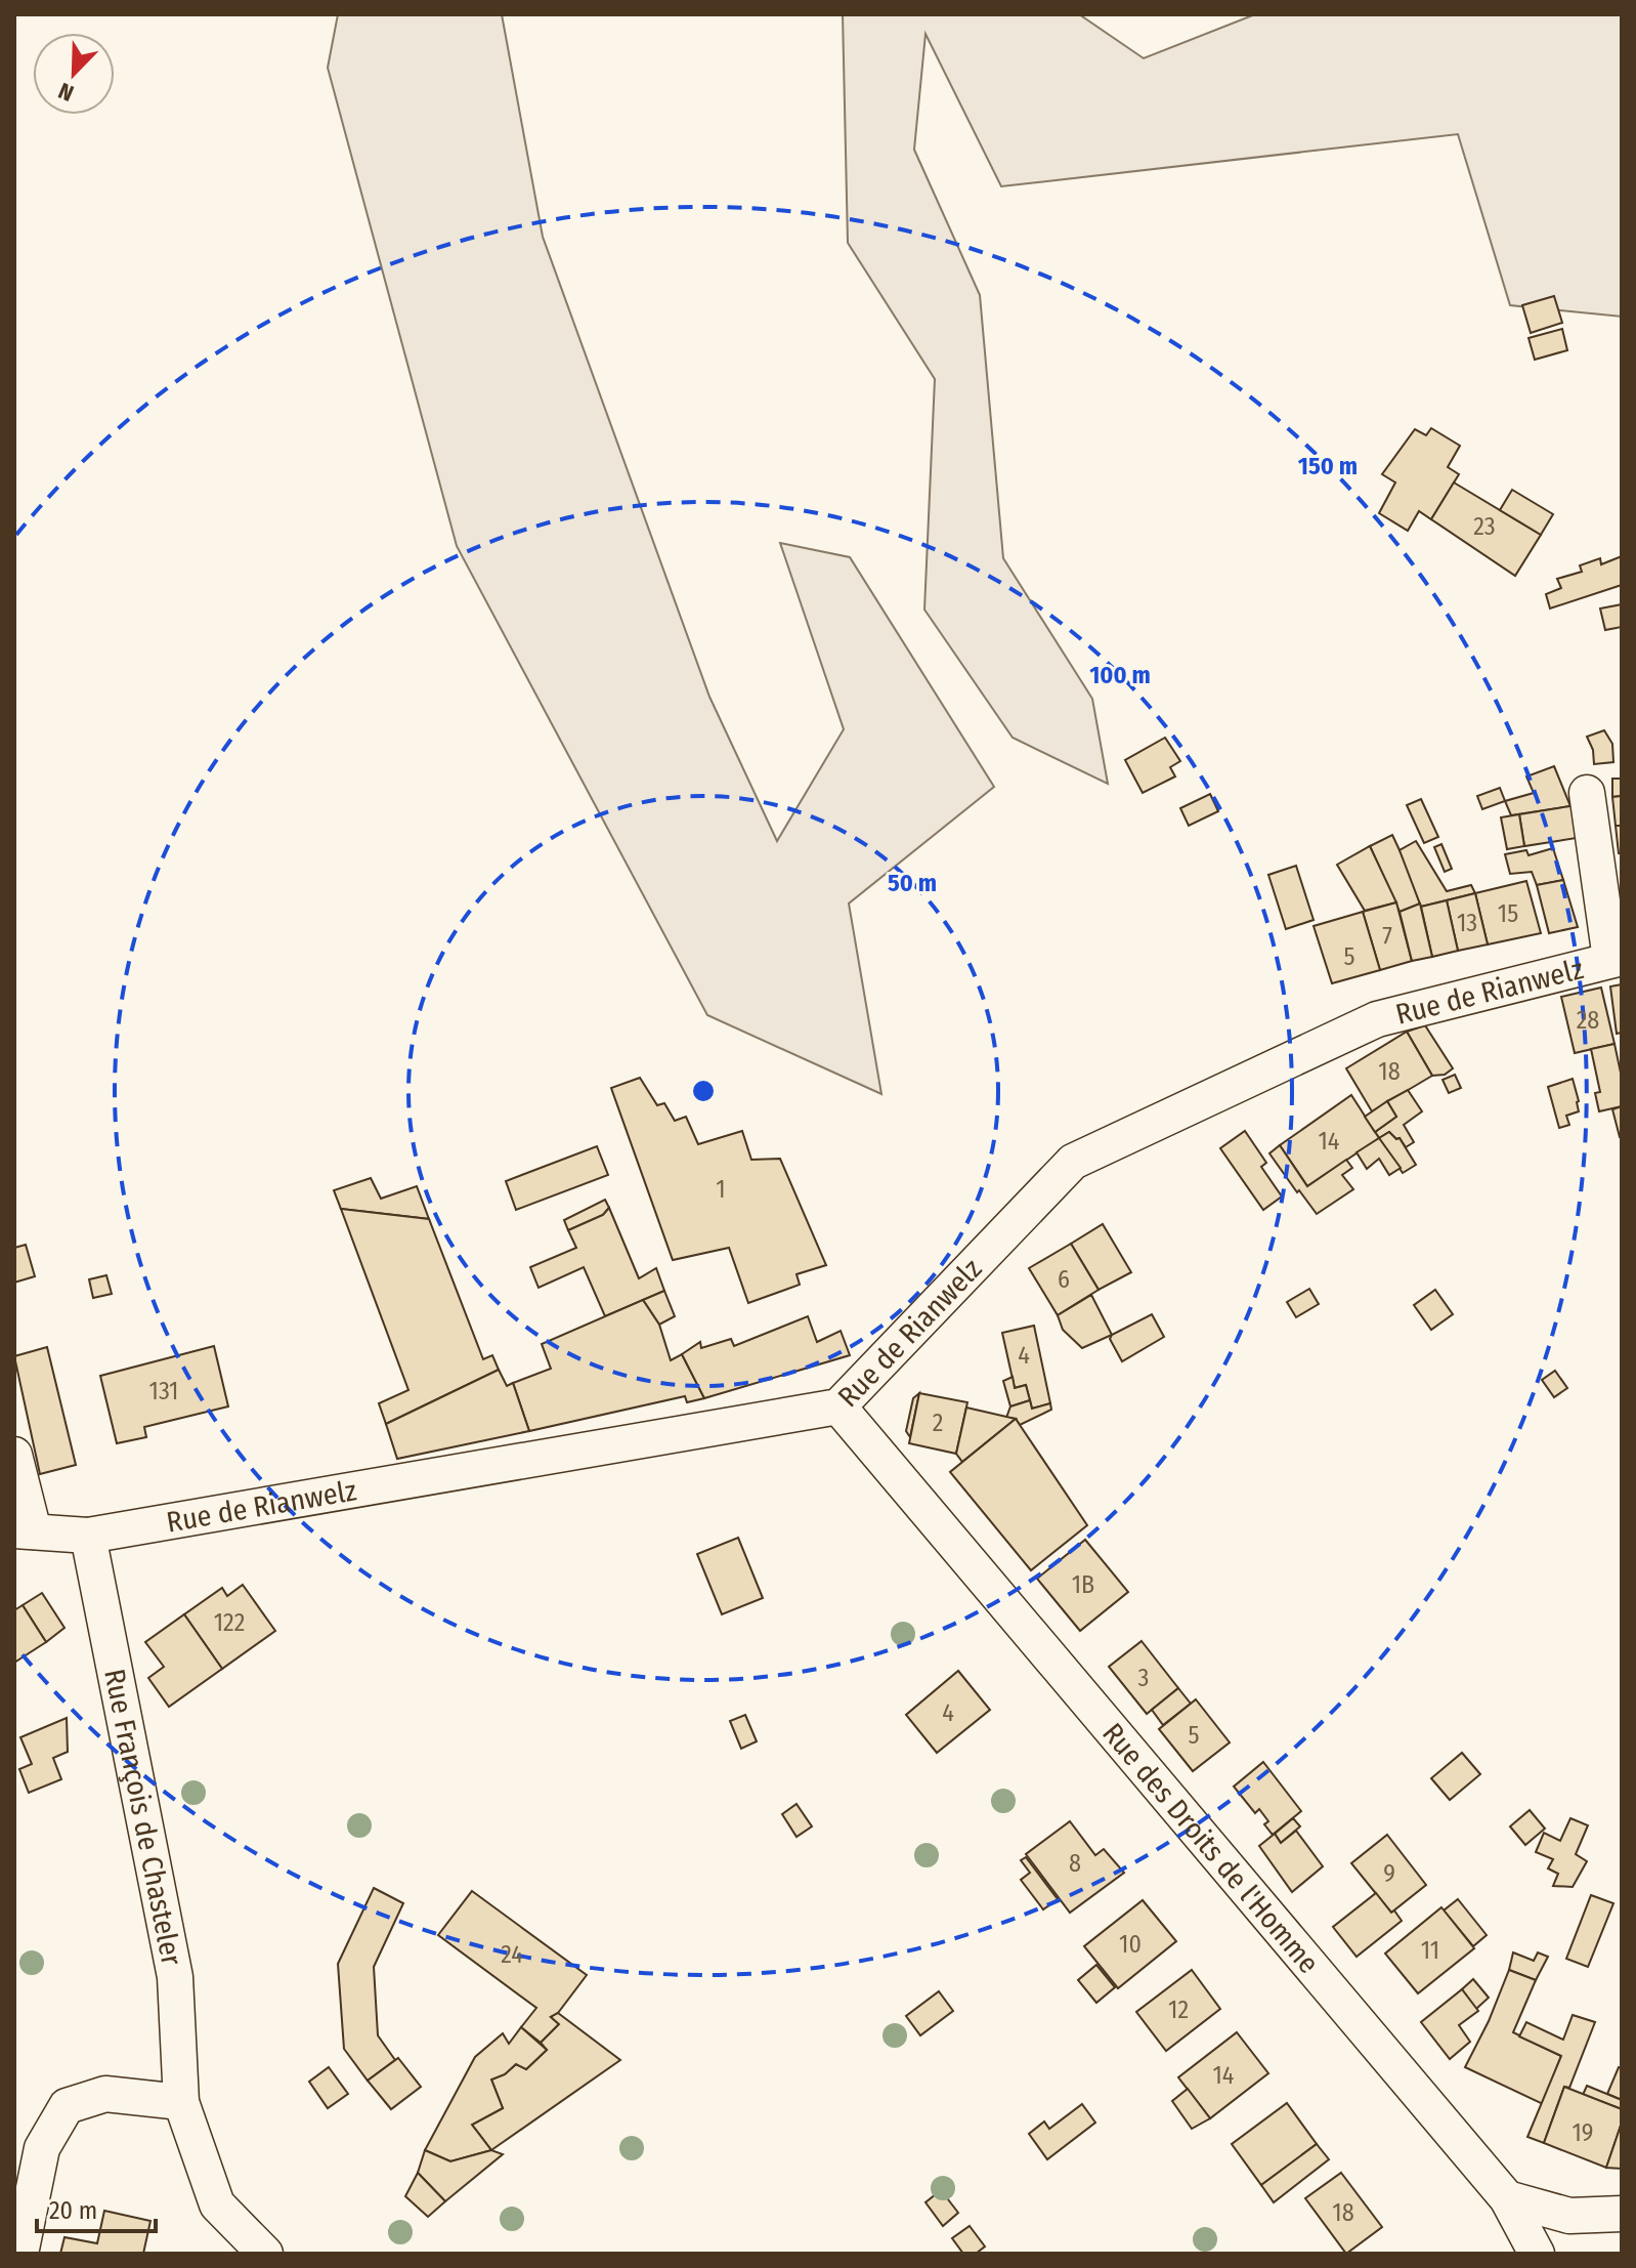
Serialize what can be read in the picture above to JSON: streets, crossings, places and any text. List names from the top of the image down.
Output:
{
  "streets": {
    "street": ["Rue de Rianwelz", "Rue François de Chasteler", "Rue des Droits de l'Homme"]
  },
  "crossings": [
    ["Rue de Rianwelz", "Rue François de Chasteler"],
    ["Rue de Rianwelz", "Rue des Droits de l'Homme"]
  ],
  "house_numbers": [
    "23",
    "15",
    "13",
    "7",
    "5",
    "28",
    "18",
    "14",
    "1",
    "6",
    "4",
    "131",
    "2",
    "1B",
    "122",
    "3",
    "4",
    "5",
    "8",
    "9",
    "10",
    "11",
    "24",
    "12",
    "14",
    "19",
    "18"
  ],
  "scale_bar": "20 m",
  "north": "bottom left",
  "rings": ["150 m", "100 m", "50 m"]
}
